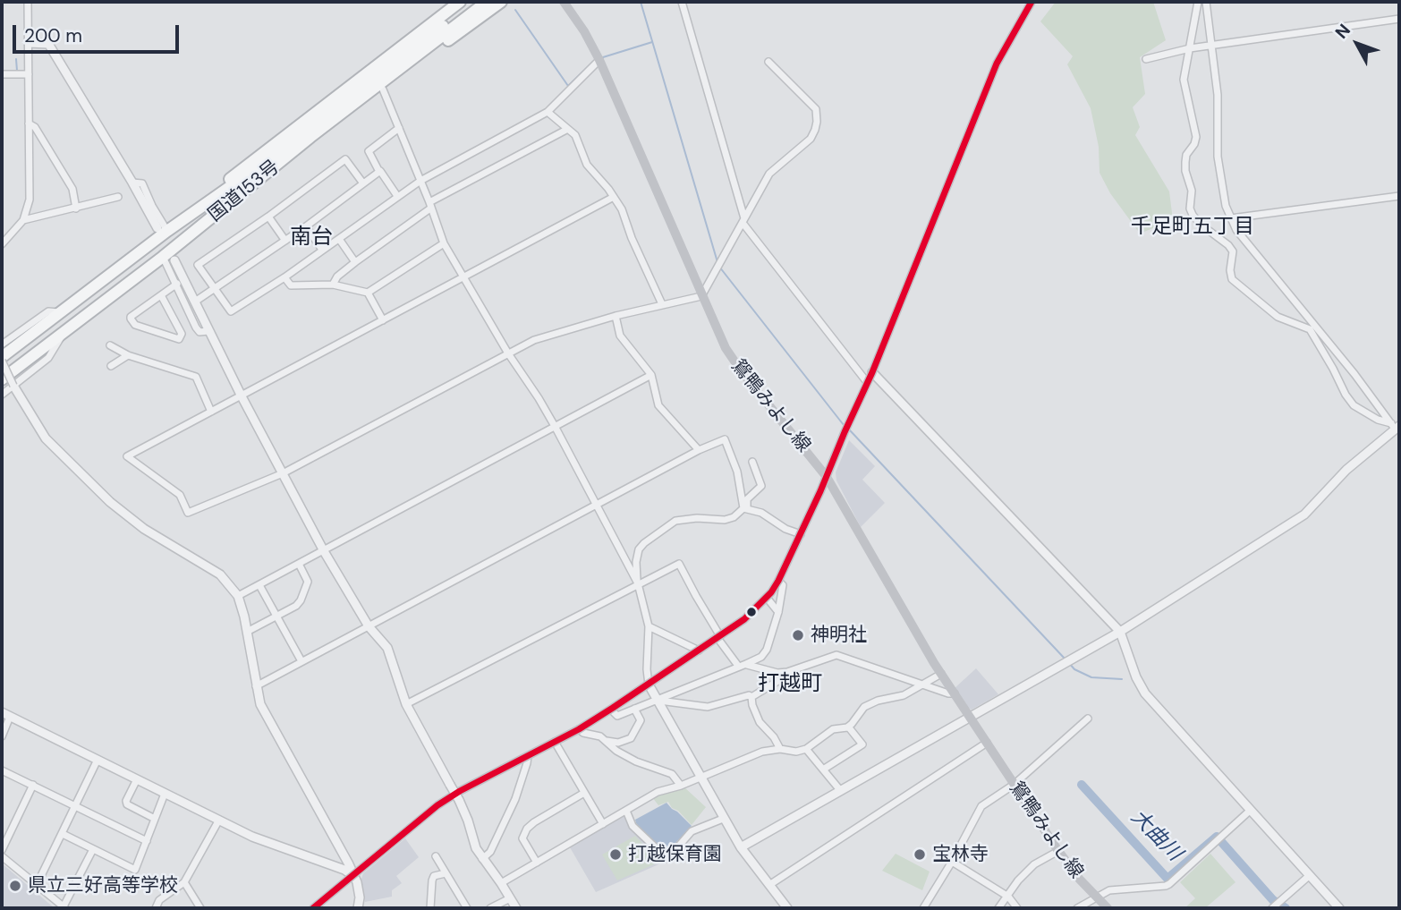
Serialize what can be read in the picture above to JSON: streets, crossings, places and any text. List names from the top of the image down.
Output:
{
  "streets": {
    "highway": ["国道153号"],
    "main road": ["鴛鴨みよし線"]
  },
  "districts": ["千足町五丁目", "南台", "打越町"],
  "water": ["大曲川"],
  "places": [
    "神明社",
    "打越保育園",
    "宝林寺",
    "県立三好高等学校"
  ],
  "scale_bar": "200 m",
  "north": "top left"
}
